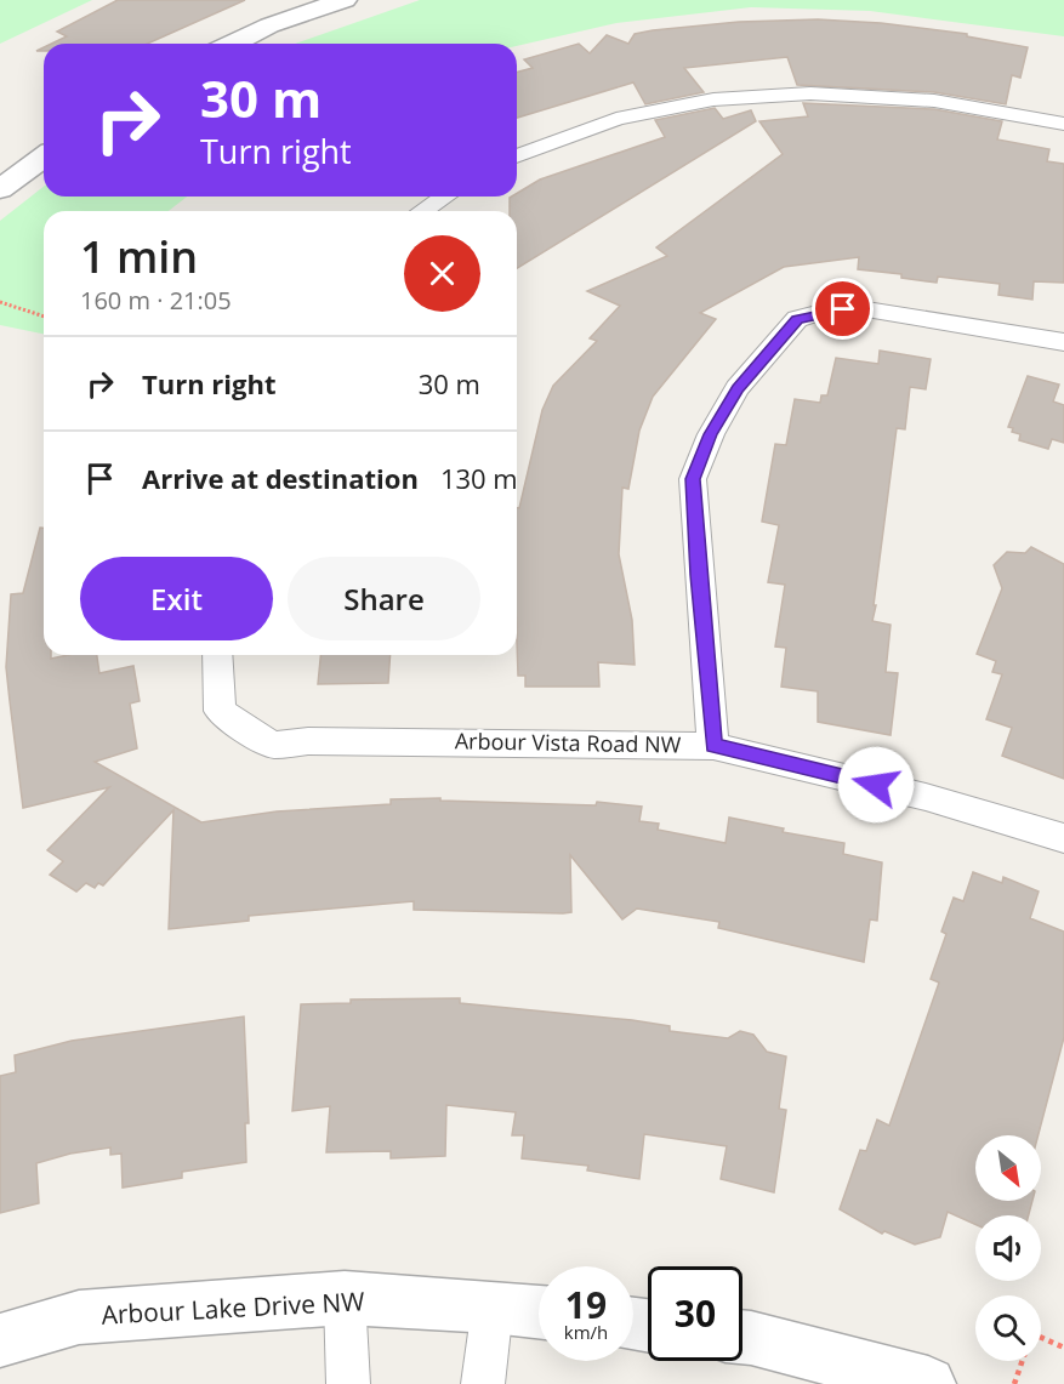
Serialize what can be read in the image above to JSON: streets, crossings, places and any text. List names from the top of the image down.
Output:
{
  "streets": {
    "street": ["Arbour Vista Road NW", "Arbour Lake Drive NW"]
  },
  "north": "bottom right",
  "page": {
    "turn": ["30 m", "Turn right"],
    "heading": ["1 min", "160 m · 21:05"],
    "list": [
      {
        "name": "Turn right",
        "value": "30 m"
      },
      {
        "name": "Arrive at destination",
        "value": "130 m"
      }
    ],
    "buttons": ["Exit", "Share"],
    "speed": "19 km/h",
    "limit": "30"
  }
}
